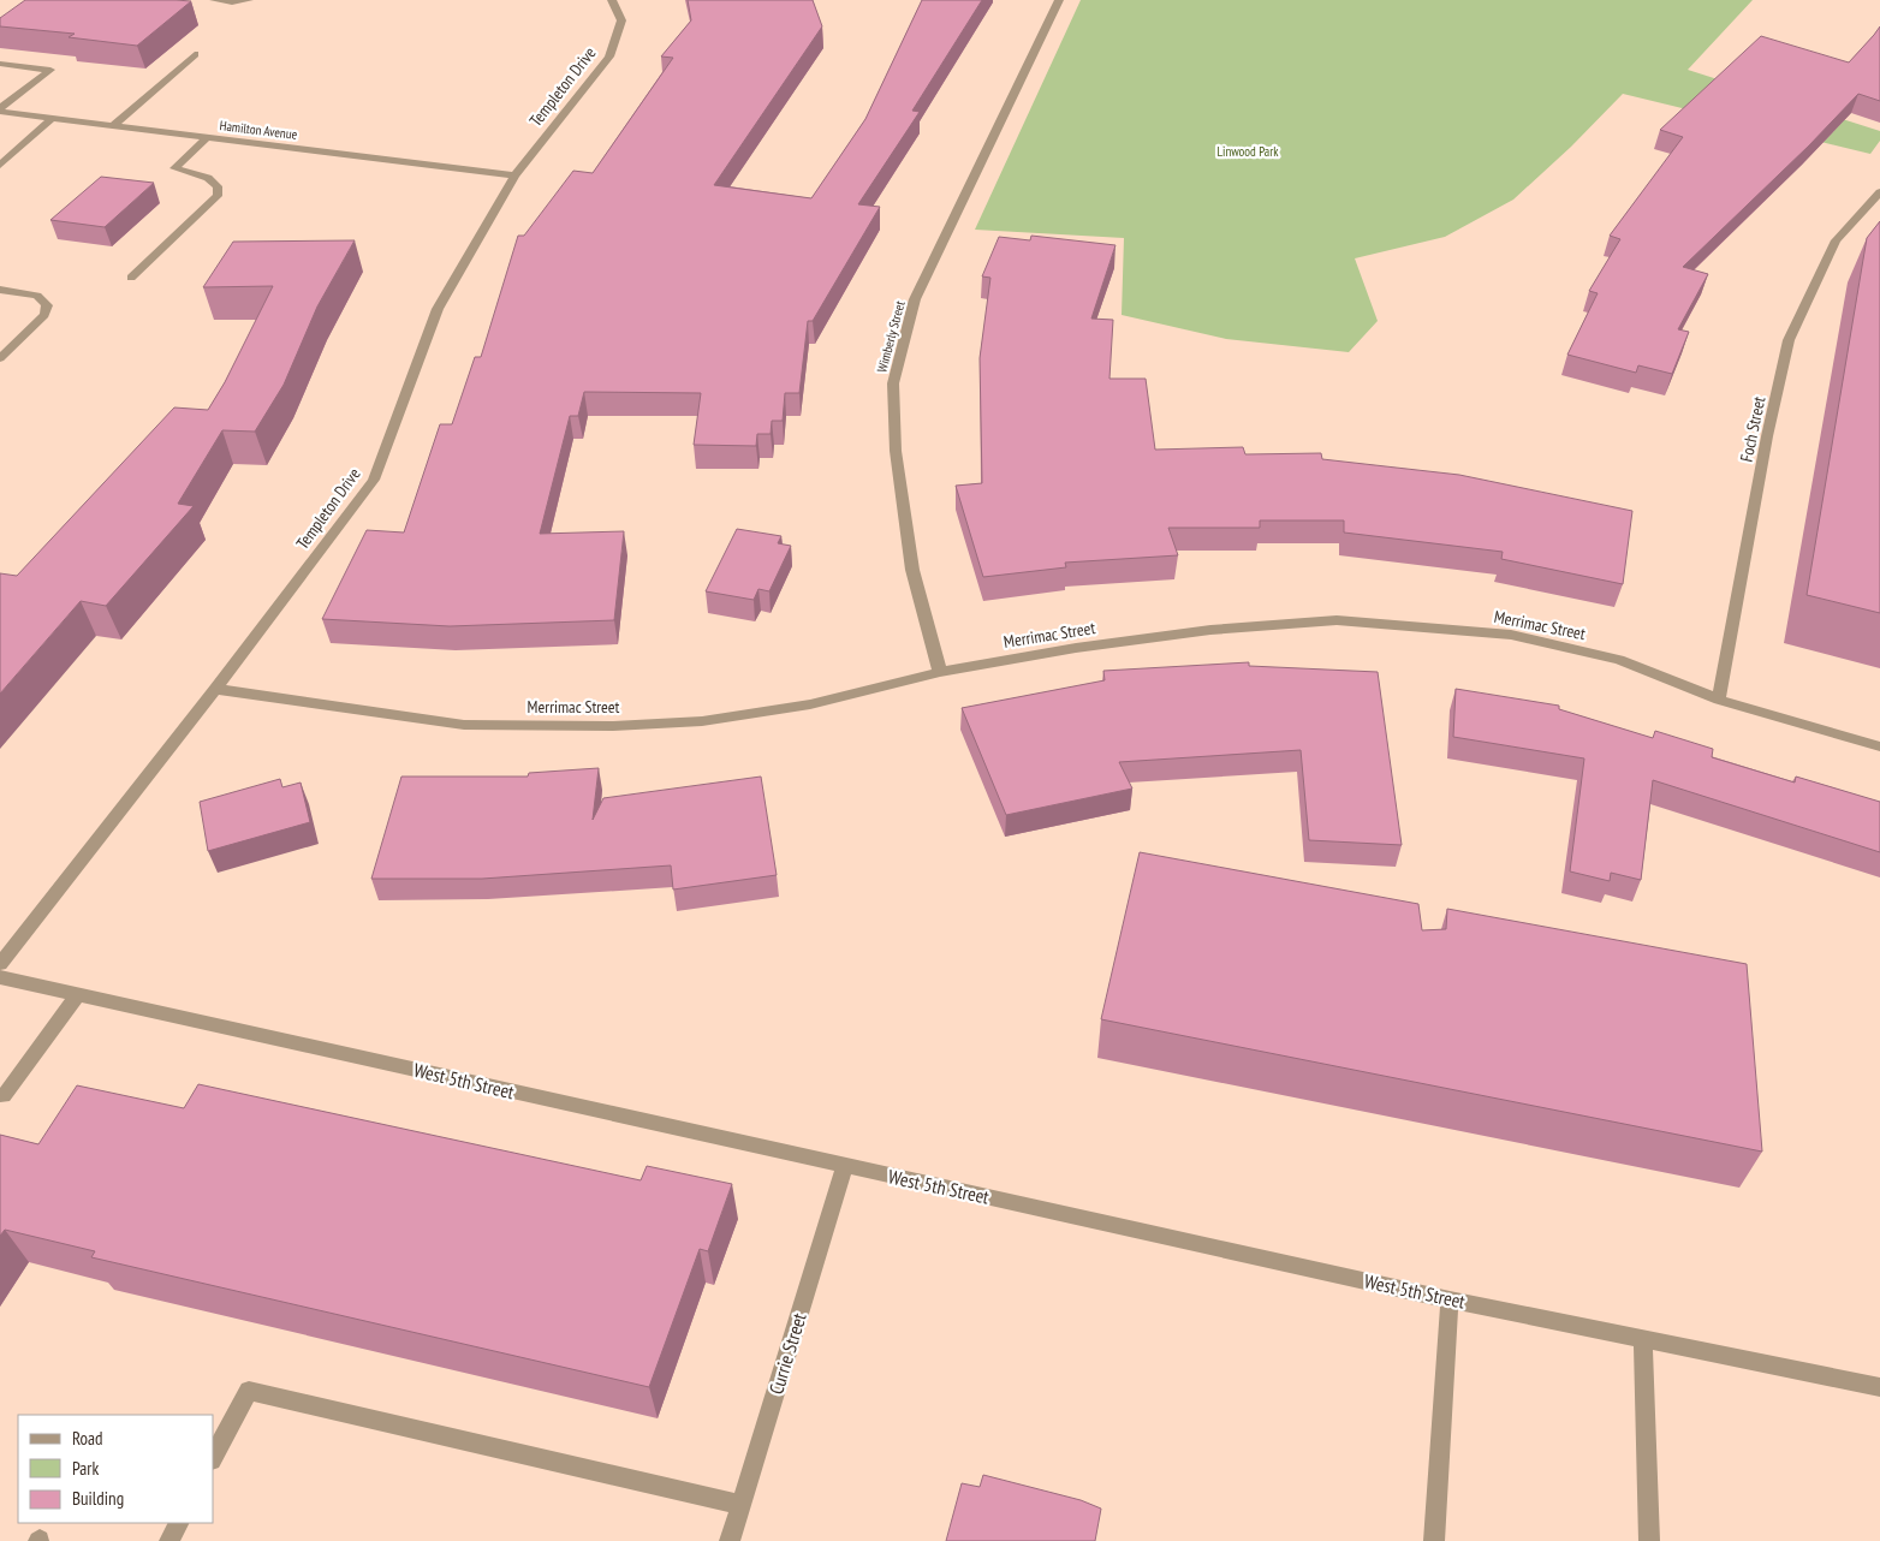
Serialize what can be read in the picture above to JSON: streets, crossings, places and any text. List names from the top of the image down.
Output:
{
  "streets": {
    "street": [
      "Templeton Drive",
      "Hamilton Avenue",
      "Wimberly Street",
      "Foch Street",
      "Merrimac Street",
      "West 5th Street",
      "Currie Street"
    ]
  },
  "crossings": [
    ["Templeton Drive", "Hamilton Avenue"],
    ["Templeton Drive", "Merrimac Street"],
    ["Wimberly Street", "Merrimac Street"],
    ["Foch Street", "Merrimac Street"],
    ["West 5th Street", "Currie Street"]
  ],
  "parks": ["Linwood Park"],
  "legend": ["Road", "Park", "Building"]
}
